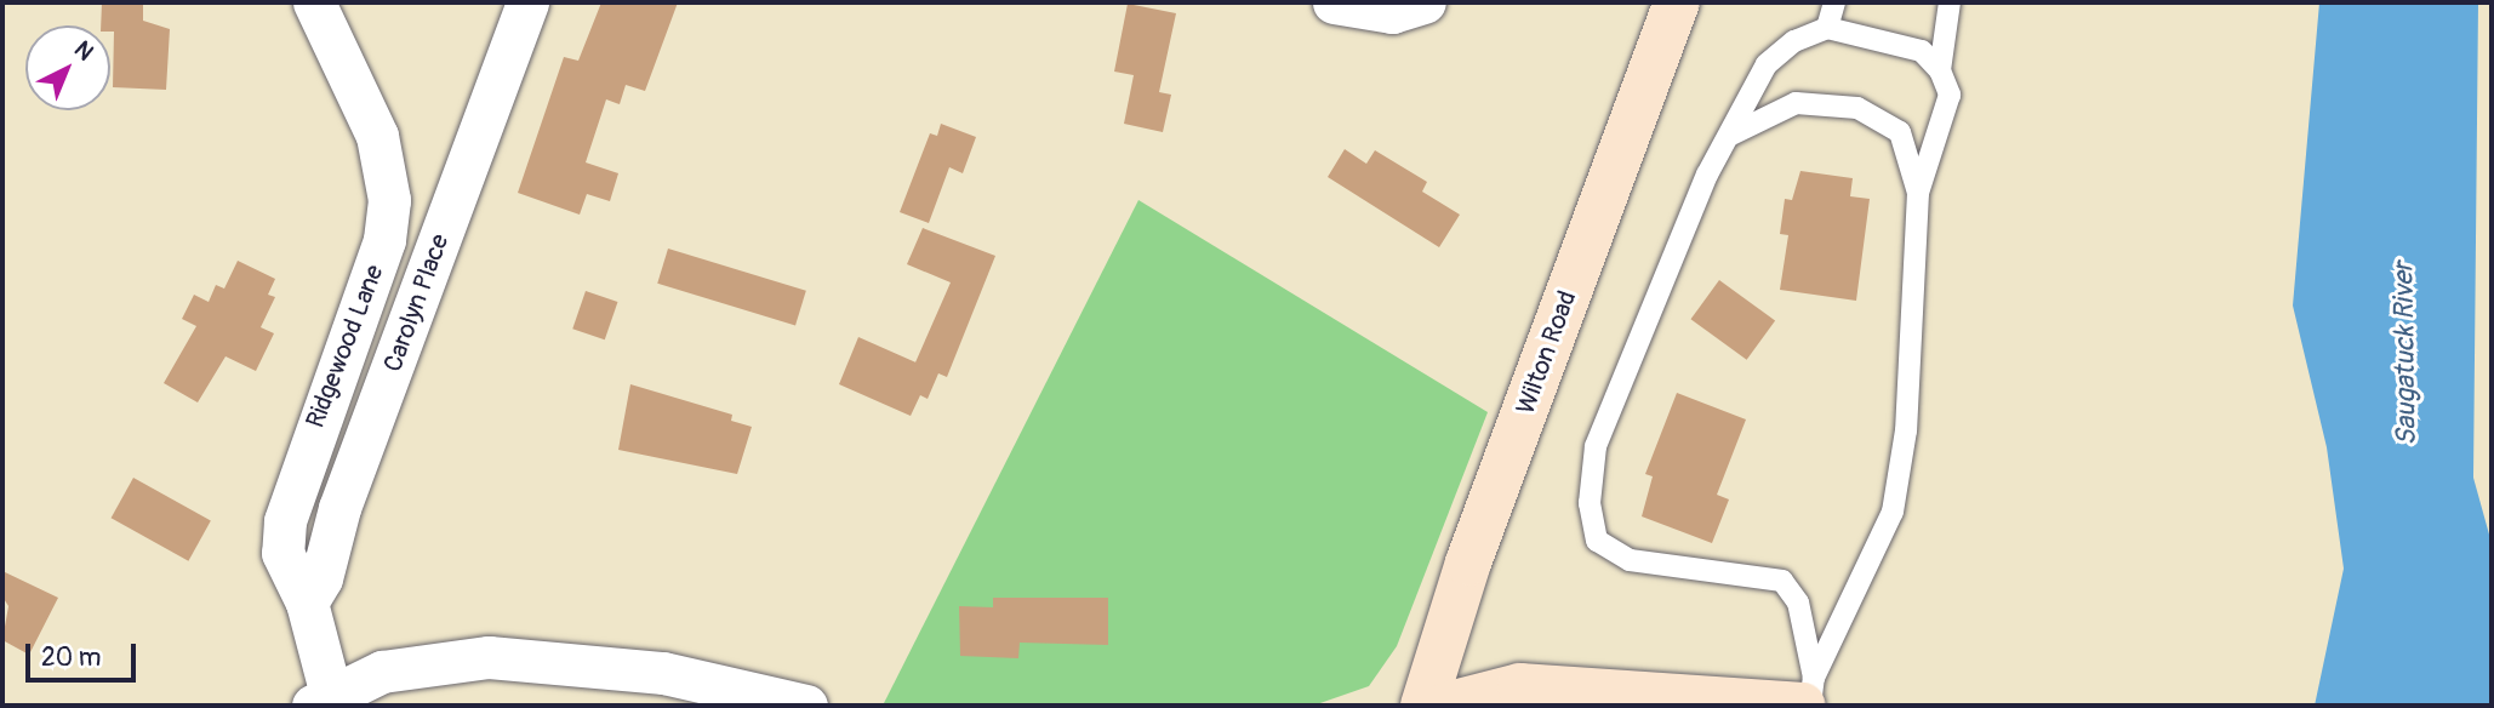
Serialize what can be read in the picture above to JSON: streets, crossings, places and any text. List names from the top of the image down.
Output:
{
  "streets": {
    "main road": ["Wilton Road"],
    "street": ["Carolyn Place", "Ridgewood Lane"]
  },
  "crossings": [
    ["Carolyn Place", "Ridgewood Lane"]
  ],
  "water": ["Saugatuck River"],
  "scale_bar": "20 m",
  "north": "top right"
}
